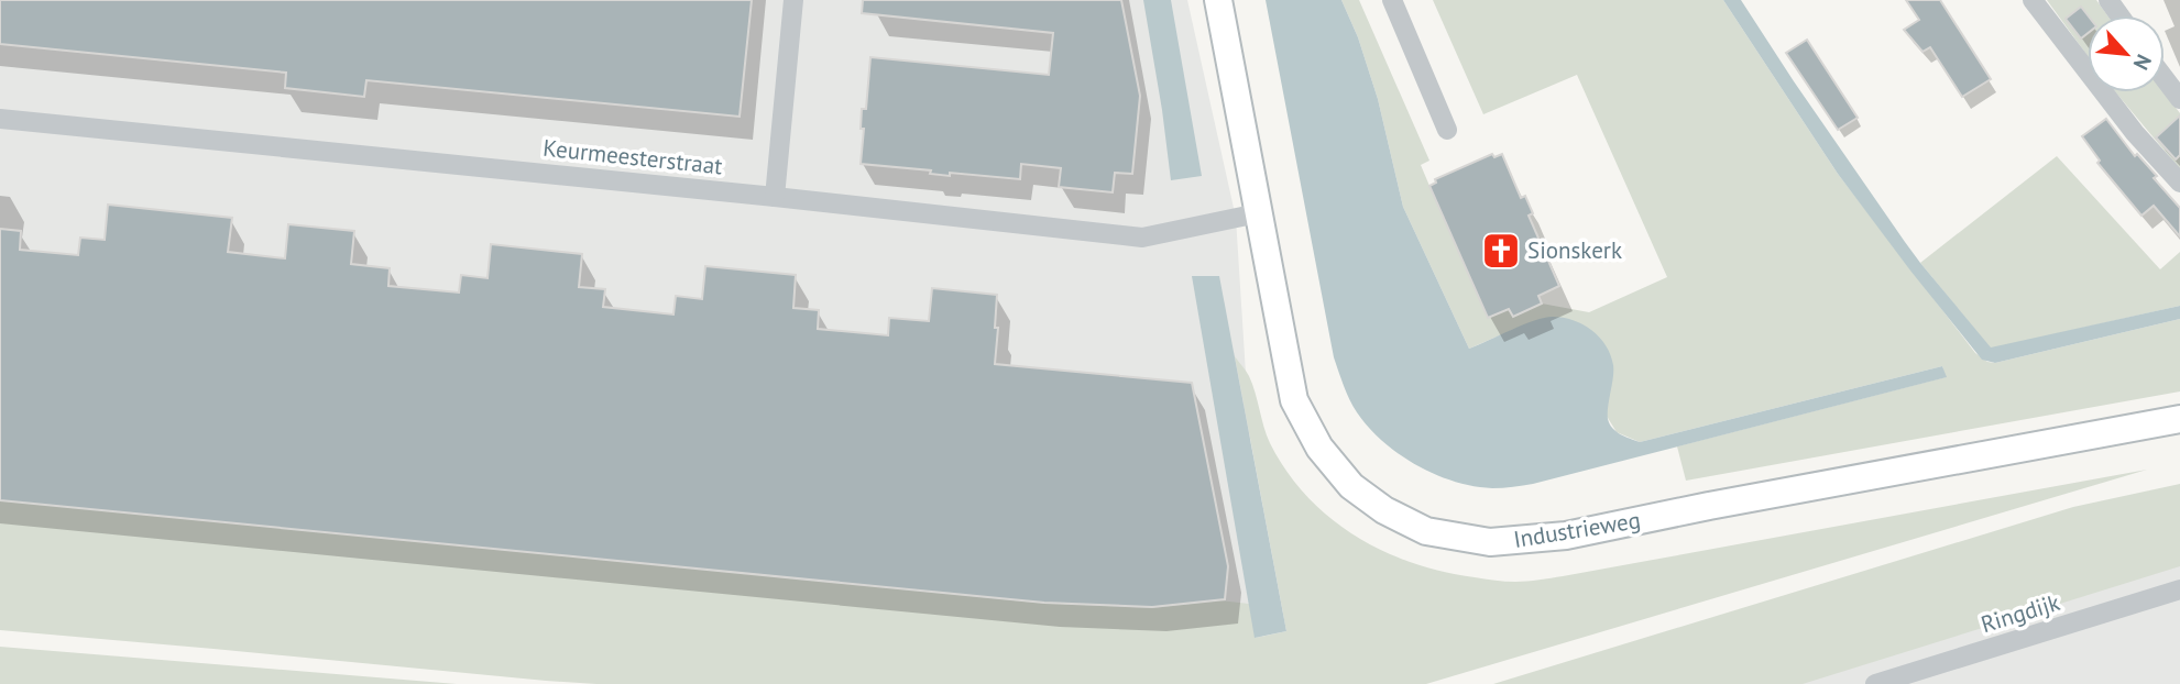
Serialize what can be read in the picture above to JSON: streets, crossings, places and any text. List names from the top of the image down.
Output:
{
  "streets": {
    "street": ["Keurmeesterstraat", "Industrieweg", "Ringdijk"]
  },
  "crossings": [
    ["Keurmeesterstraat", "Industrieweg"]
  ],
  "places": {
    "church": ["Sionskerk"]
  },
  "north": "bottom right"
}
